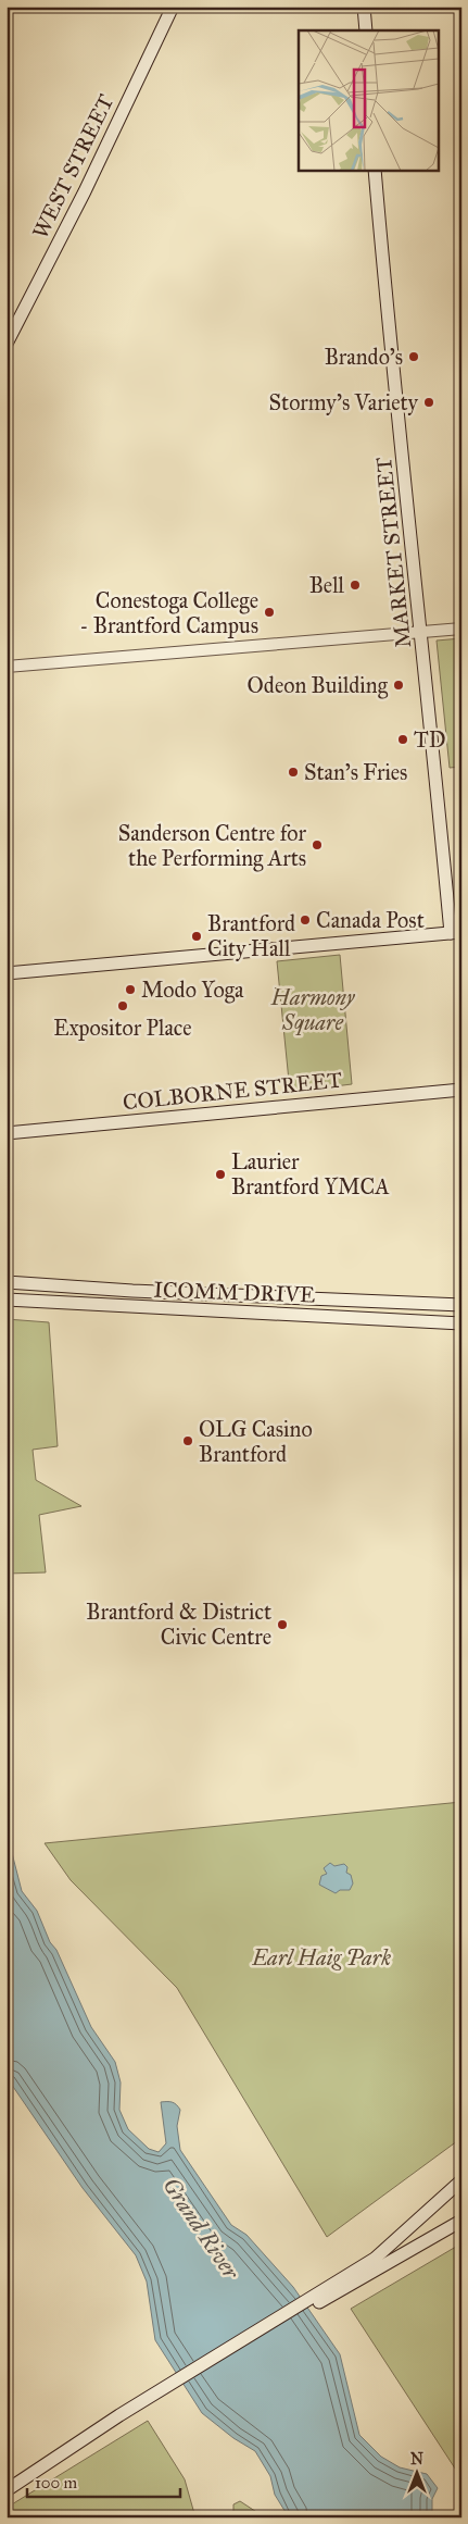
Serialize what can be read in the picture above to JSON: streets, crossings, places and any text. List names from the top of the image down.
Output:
{
  "streets": {
    "main road": [
      "WEST STREET",
      "MARKET STREET",
      "COLBORNE STREET",
      "ICOMM DRIVE"
    ]
  },
  "water": ["Grand River"],
  "parks": ["Harmony Square", "Earl Haig Park"],
  "places": [
    "Brando's",
    "Stormy's Variety",
    "Bell",
    "Conestoga College - Brantford Campus",
    "Odeon Building",
    "TD",
    "Stan's Fries",
    "Sanderson Centre for the Performing Arts",
    "Canada Post",
    "Brantford City Hall",
    "Modo Yoga",
    "Expositor Place",
    "Laurier Brantford YMCA",
    "OLG Casino Brantford",
    "Brantford & District Civic Centre"
  ],
  "scale_bar": "100 m",
  "north": "top"
}
